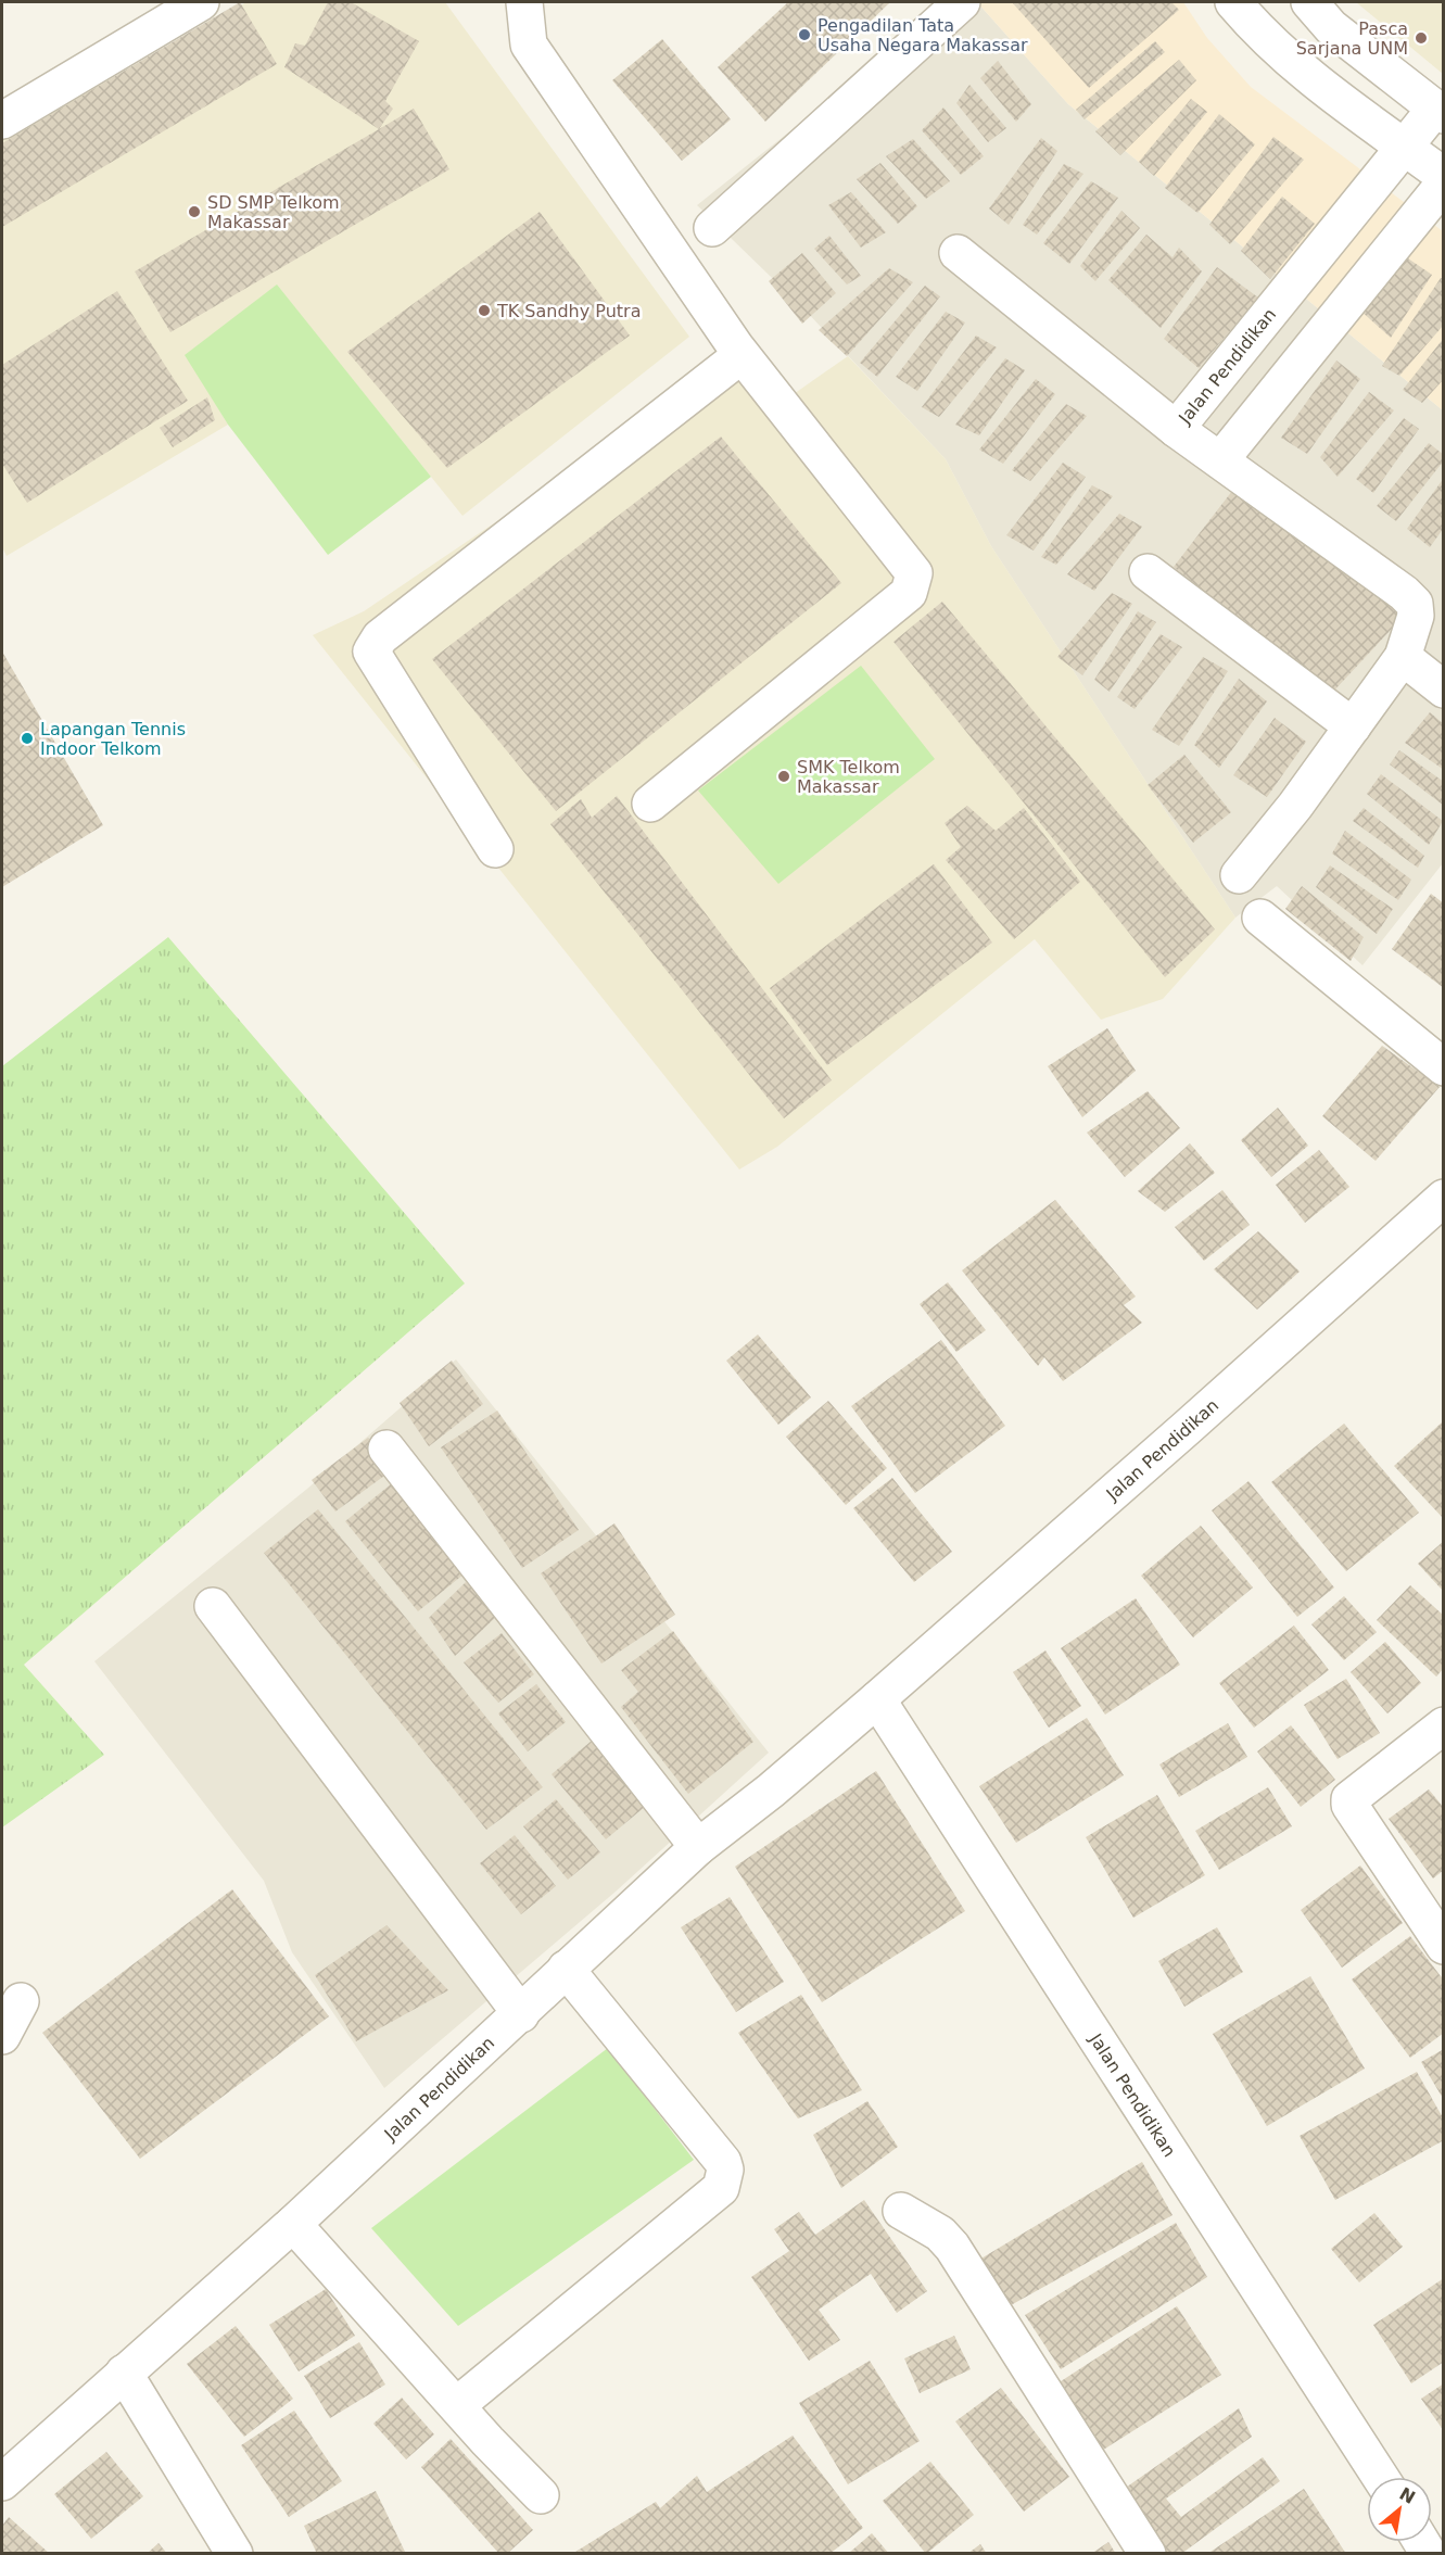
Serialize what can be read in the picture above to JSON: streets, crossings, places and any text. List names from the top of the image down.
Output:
{
  "streets": {
    "street": ["Jalan Pendidikan"]
  },
  "places": [
    "Pengadilan Tata Usaha Negara Makassar",
    "Pasca Sarjana UNM",
    "SD SMP Telkom Makassar",
    "TK Sandhy Putra",
    "Lapangan Tennis Indoor Telkom",
    "SMK Telkom Makassar"
  ],
  "north": "top right"
}
